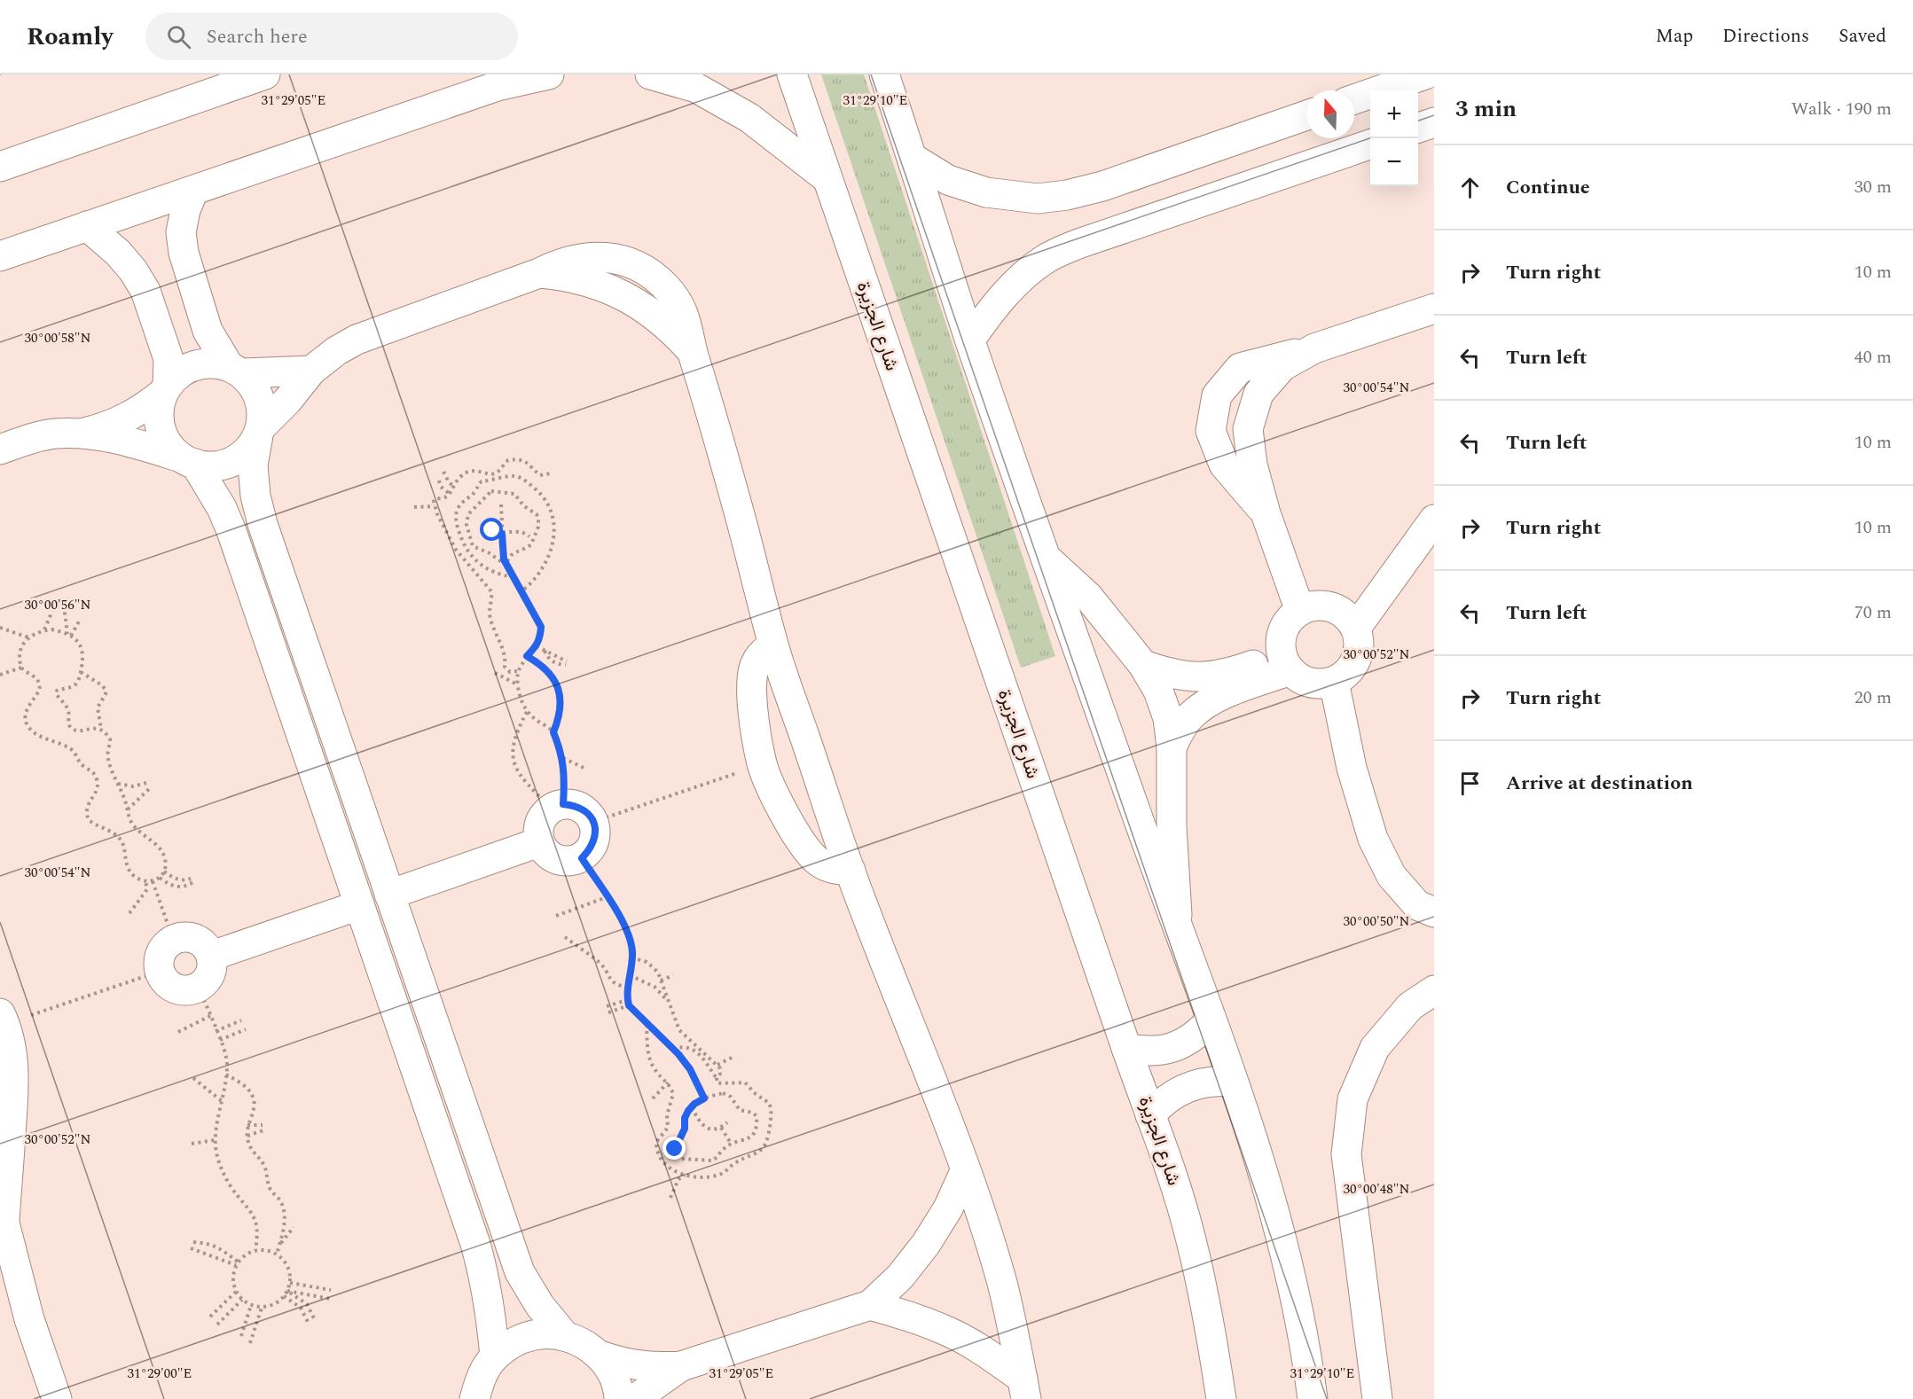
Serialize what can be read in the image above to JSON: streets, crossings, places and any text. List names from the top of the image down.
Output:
{
  "streets": {
    "street": ["شارع الجزيرة"]
  },
  "north": "top",
  "page": {
    "header": "Roamly",
    "search": "Search here",
    "nav": ["Map", "Directions", "Saved"],
    "heading": ["3 min", "Walk · 190 m"],
    "map_buttons": ["+", "−"],
    "list": [
      ["Continue", "30 m"],
      ["Turn right", "10 m"],
      ["Turn left", "40 m"],
      ["Turn left", "10 m"],
      ["Turn right", "10 m"],
      ["Turn left", "70 m"],
      ["Turn right", "20 m"],
      "Arrive at destination"
    ]
  },
  "coordinates": [
    "31°29'05\"E",
    "31°29'10\"E",
    "30°00'58\"N",
    "30°00'54\"N",
    "30°00'56\"N",
    "30°00'52\"N",
    "30°00'50\"N",
    "30°00'48\"N",
    "31°29'00\"E"
  ]
}
